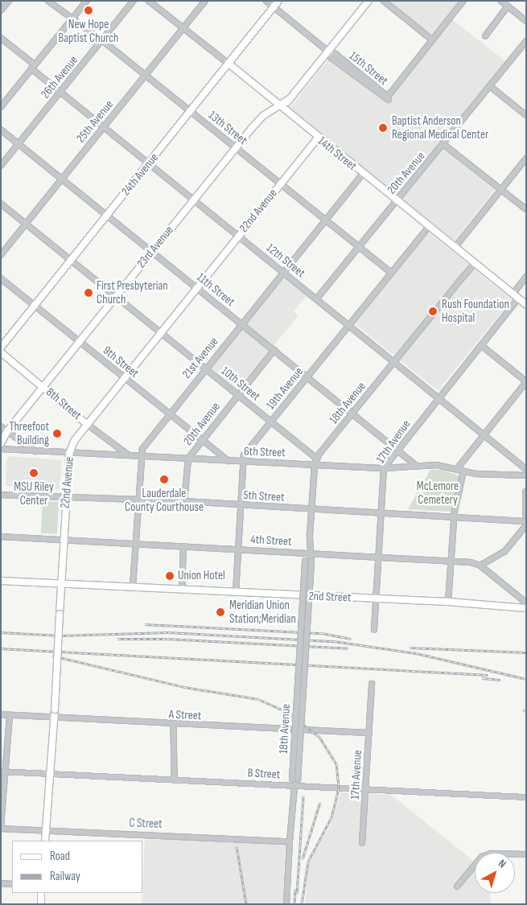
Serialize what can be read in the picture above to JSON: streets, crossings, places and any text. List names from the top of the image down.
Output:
{
  "streets": {
    "main road": [
      "14th Street",
      "24th Avenue",
      "22nd Avenue",
      "23rd Avenue",
      "8th Street",
      "2nd Street"
    ],
    "street": [
      "15th Street",
      "26th Avenue",
      "25th Avenue",
      "13th Street",
      "20th Avenue",
      "12th Street",
      "11th Street",
      "21st Avenue",
      "9th Street",
      "10th Street",
      "19th Avenue",
      "18th Avenue",
      "17th Avenue",
      "6th Street",
      "5th Street",
      "4th Street",
      "A Street",
      "B Street",
      "C Street"
    ]
  },
  "crossings": [
    ["15th Street", "24th Avenue"],
    ["15th Street", "23rd Avenue"],
    ["26th Avenue", "13th Street"],
    ["26th Avenue", "12th Street"],
    ["26th Avenue", "11th Street"],
    ["25th Avenue", "13th Street"],
    ["25th Avenue", "14th Street"],
    ["25th Avenue", "12th Street"],
    ["25th Avenue", "11th Street"],
    ["25th Avenue", "10th Street"],
    ["13th Street", "20th Avenue"],
    ["13th Street", "24th Avenue"],
    ["13th Street", "22nd Avenue"],
    ["13th Street", "23rd Avenue"],
    ["13th Street", "21st Avenue"],
    ["13th Street", "19th Avenue"],
    ["14th Street", "20th Avenue"],
    ["14th Street", "24th Avenue"],
    ["14th Street", "22nd Avenue"],
    ["14th Street", "23rd Avenue"],
    ["14th Street", "21st Avenue"],
    ["14th Street", "19th Avenue"],
    ["14th Street", "18th Avenue"],
    ["14th Street", "17th Avenue"],
    ["20th Avenue", "12th Street"],
    ["20th Avenue", "11th Street"],
    ["20th Avenue", "9th Street"],
    ["20th Avenue", "10th Street"],
    ["20th Avenue", "6th Street"],
    ["20th Avenue", "5th Street"],
    ["24th Avenue", "12th Street"],
    ["24th Avenue", "11th Street"],
    ["24th Avenue", "9th Street"],
    ["24th Avenue", "10th Street"],
    ["22nd Avenue", "12th Street"],
    ["22nd Avenue", "11th Street"],
    ["22nd Avenue", "9th Street"],
    ["22nd Avenue", "10th Street"],
    ["22nd Avenue", "8th Street"],
    ["22nd Avenue", "6th Street"],
    ["22nd Avenue", "5th Street"],
    ["22nd Avenue", "4th Street"],
    ["22nd Avenue", "2nd Street"],
    ["22nd Avenue", "A Street"],
    ["22nd Avenue", "B Street"],
    ["22nd Avenue", "C Street"],
    ["23rd Avenue", "12th Street"],
    ["23rd Avenue", "11th Street"],
    ["23rd Avenue", "9th Street"],
    ["23rd Avenue", "10th Street"],
    ["23rd Avenue", "8th Street"],
    ["12th Street", "21st Avenue"],
    ["12th Street", "19th Avenue"],
    ["12th Street", "18th Avenue"],
    ["12th Street", "17th Avenue"],
    ["11th Street", "21st Avenue"],
    ["11th Street", "19th Avenue"],
    ["11th Street", "18th Avenue"],
    ["11th Street", "17th Avenue"],
    ["11th Street", "6th Street"],
    ["21st Avenue", "9th Street"],
    ["21st Avenue", "10th Street"],
    ["21st Avenue", "6th Street"],
    ["21st Avenue", "5th Street"],
    ["21st Avenue", "4th Street"],
    ["21st Avenue", "2nd Street"],
    ["9th Street", "6th Street"],
    ["10th Street", "19th Avenue"],
    ["10th Street", "18th Avenue"],
    ["10th Street", "6th Street"],
    ["19th Avenue", "6th Street"],
    ["19th Avenue", "5th Street"],
    ["19th Avenue", "4th Street"],
    ["19th Avenue", "2nd Street"],
    ["18th Avenue", "6th Street"],
    ["18th Avenue", "4th Street"],
    ["18th Avenue", "B Street"],
    ["18th Avenue", "C Street"],
    ["8th Street", "6th Street"],
    ["17th Avenue", "6th Street"],
    ["17th Avenue", "5th Street"],
    ["17th Avenue", "4th Street"],
    ["17th Avenue", "2nd Street"],
    ["17th Avenue", "A Street"],
    ["17th Avenue", "B Street"]
  ],
  "parks": ["McLemore Cemetery"],
  "places": [
    "New Hope Baptist Church",
    "Baptist Anderson Regional Medical Center",
    "First Presbyterian Church",
    "Rush Foundation Hospital",
    "Threefoot Building",
    "MSU Riley Center",
    "Lauderdale County Courthouse",
    "Union Hotel",
    "Meridian Union Station;Meridian"
  ],
  "legend": ["Road", "Railway"],
  "north": "top right"
}
